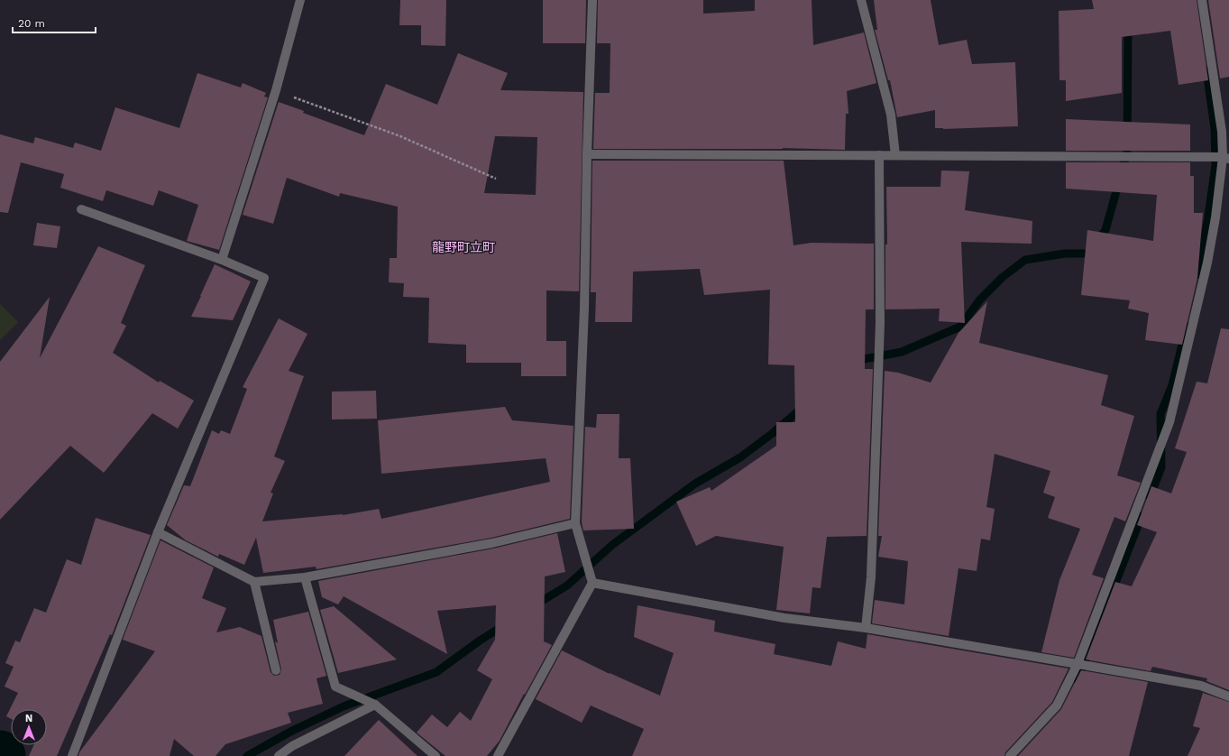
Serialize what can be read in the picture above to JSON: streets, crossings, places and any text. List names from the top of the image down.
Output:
{
  "districts": ["龍野町立町"],
  "scale_bar": "20 m",
  "north": "top"
}
